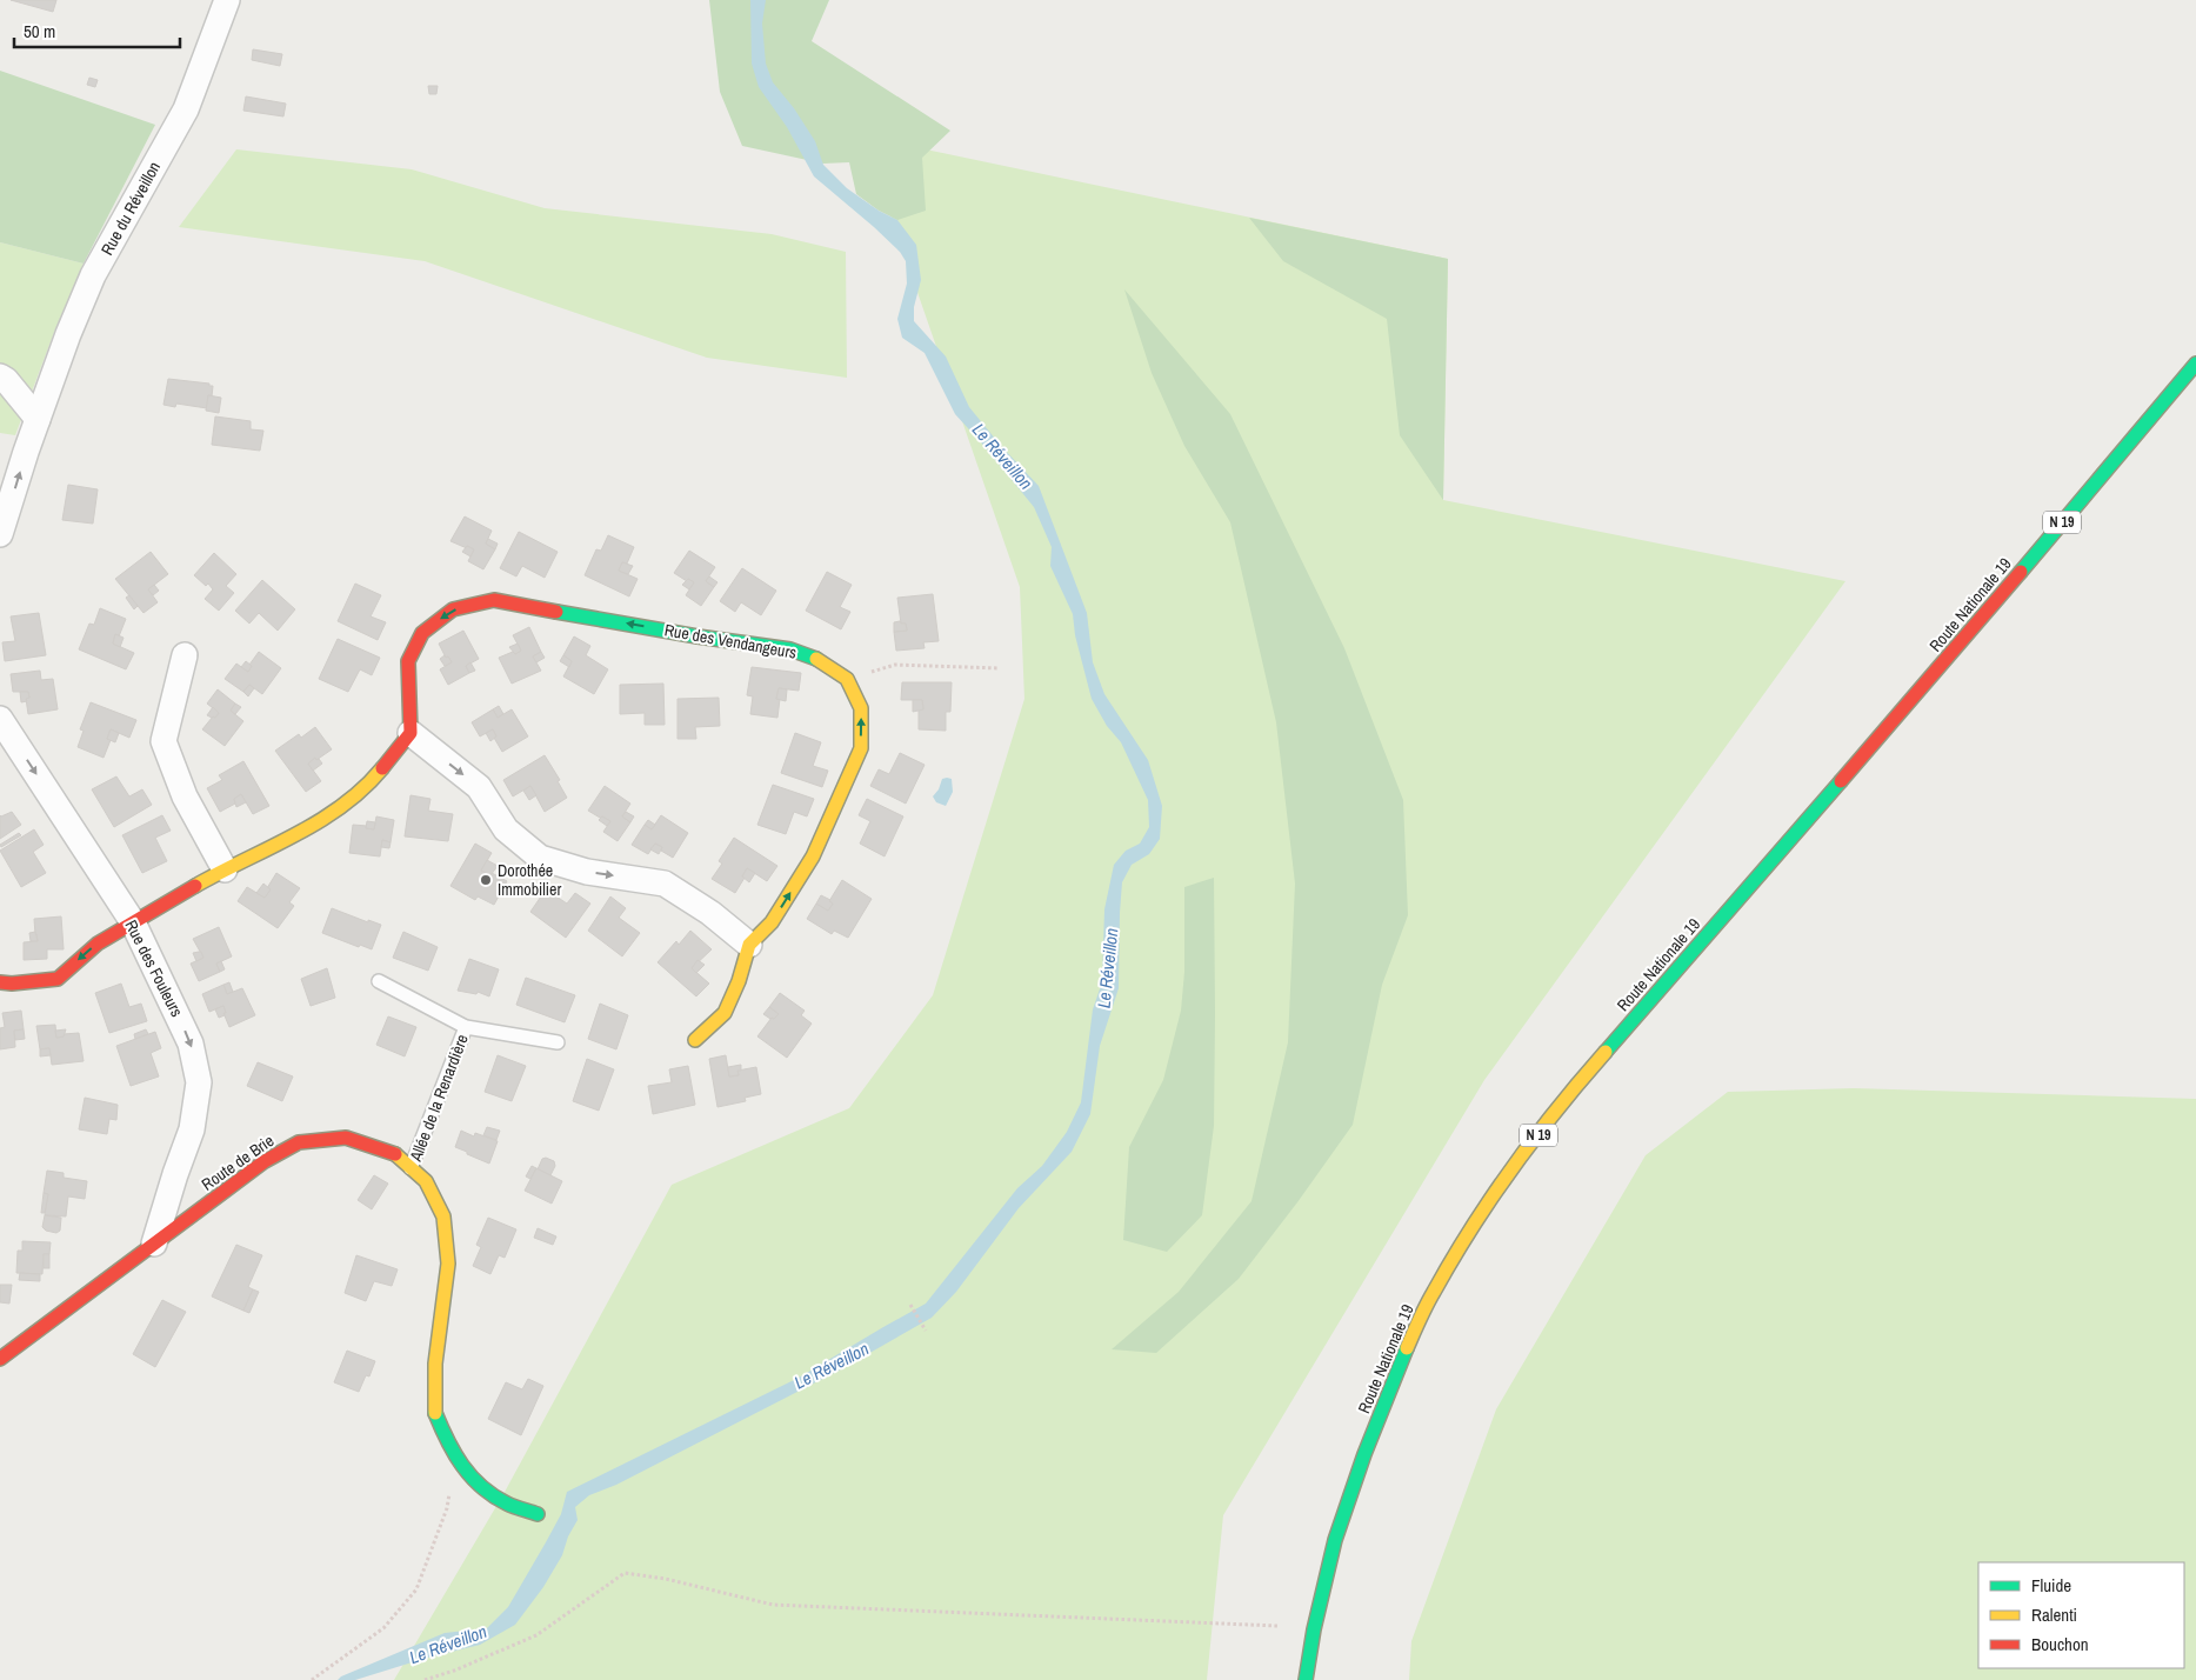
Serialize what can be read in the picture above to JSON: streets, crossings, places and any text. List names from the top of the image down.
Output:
{
  "streets": {
    "street": [
      "Rue du Réveillon",
      "N 19",
      "Route Nationale 19",
      "Rue des Vendangeurs",
      "Rue des Fouleurs",
      "Route de Brie"
    ],
    "lane": ["Allée de la Renardière"]
  },
  "crossings": [
    ["Rue des Fouleurs", "Route de Brie"],
    ["Allée de la Renardière", "Route de Brie"]
  ],
  "water": ["Le Réveillon"],
  "places": ["Dorothée Immobilier"],
  "legend": ["Fluide", "Ralenti", "Bouchon"],
  "scale_bar": "50 m"
}
